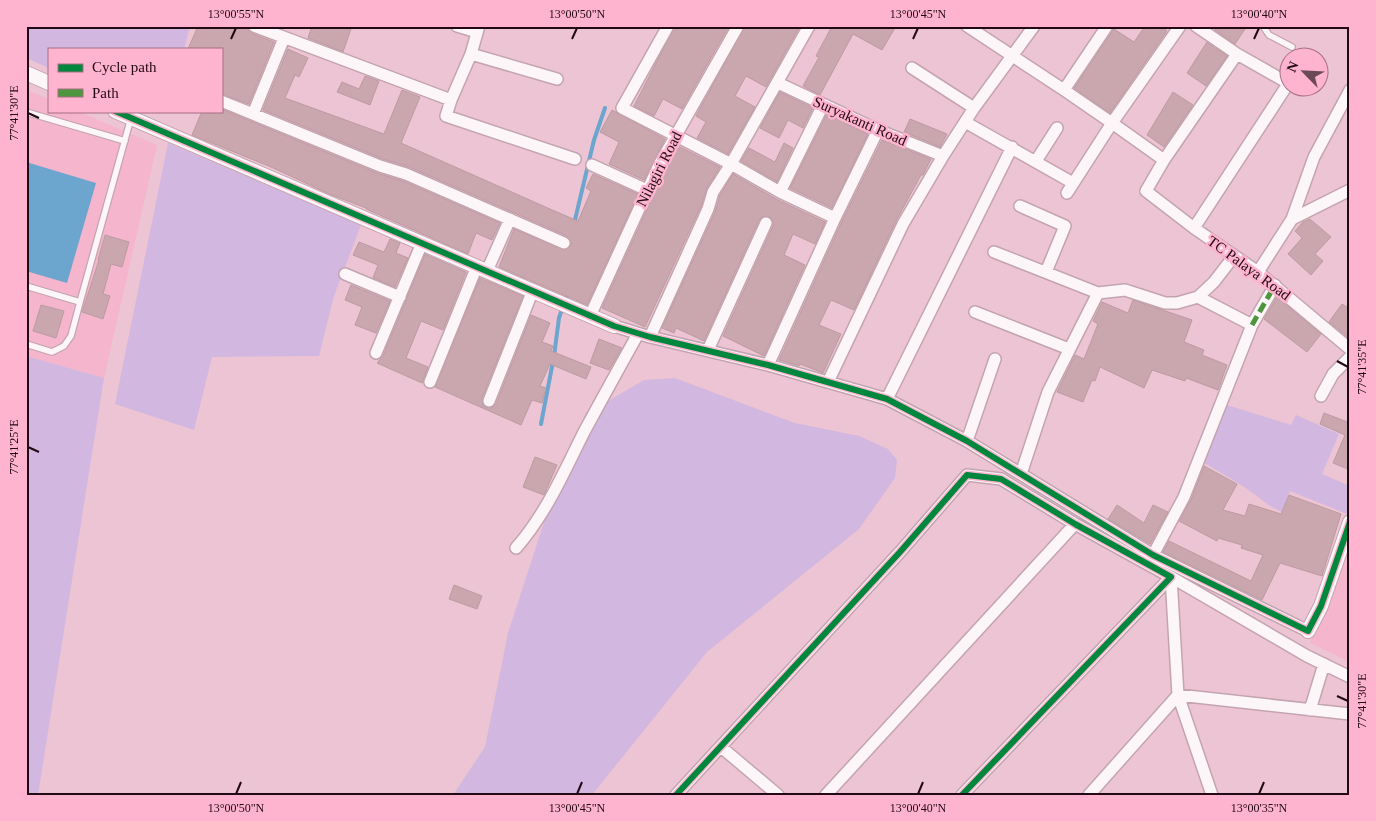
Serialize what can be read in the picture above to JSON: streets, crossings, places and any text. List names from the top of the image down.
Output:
{
  "streets": {
    "street": ["Suryakanti Road", "Nilagiri Road", "TC Palaya Road"]
  },
  "legend": ["Cycle path", "Path"],
  "north": "top left",
  "coordinates": [
    "13°00'55\"N",
    "13°00'50\"N",
    "13°00'45\"N",
    "13°00'40\"N",
    "77°41'30\"E",
    "77°41'35\"E",
    "77°41'25\"E",
    "13°00'35\"N"
  ]
}
